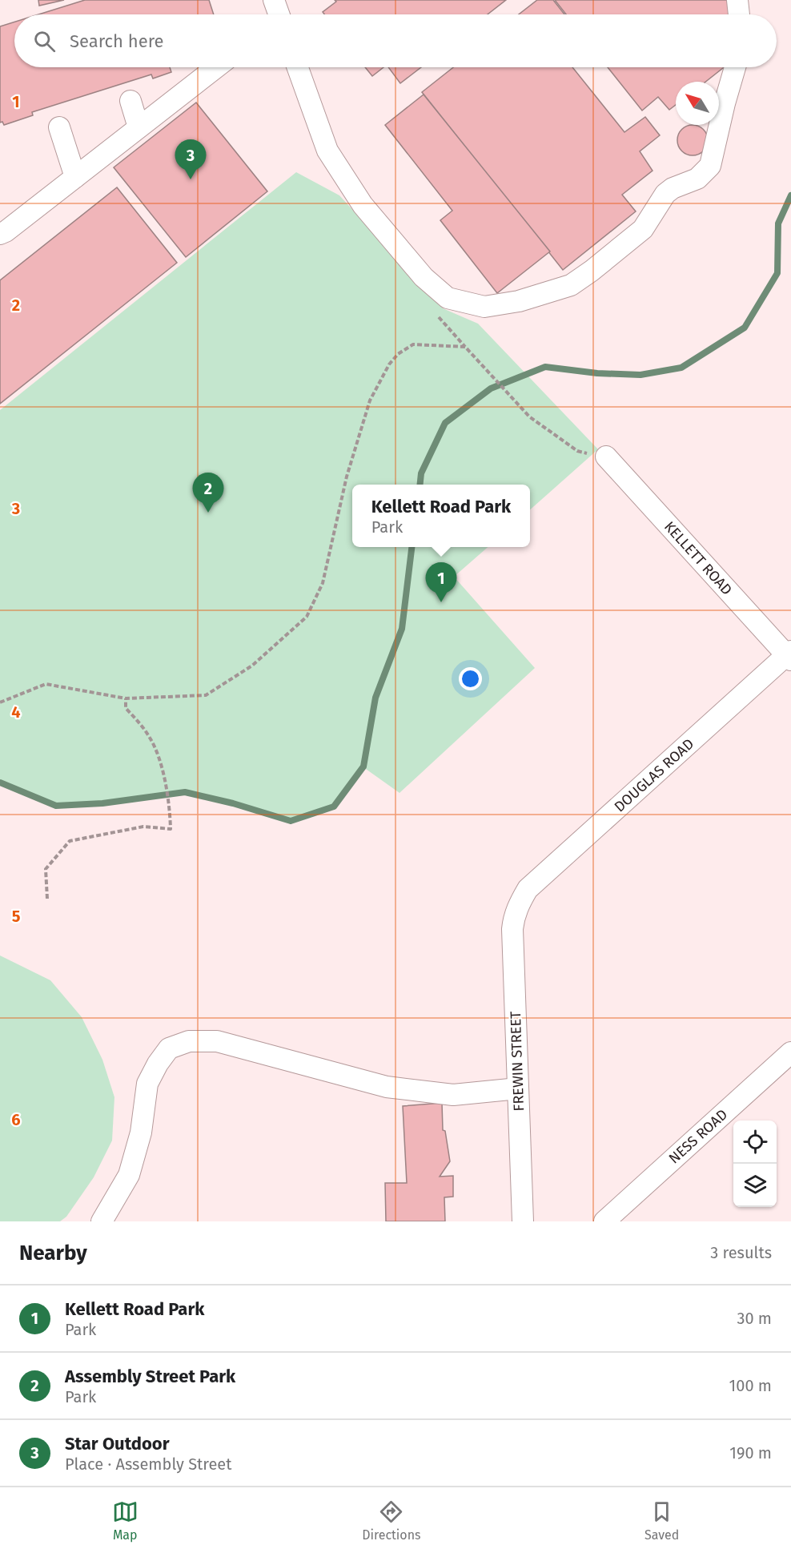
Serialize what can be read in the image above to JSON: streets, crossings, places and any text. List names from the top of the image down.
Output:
{
  "streets": {
    "street": [
      "KELLETT ROAD",
      "DOUGLAS ROAD",
      "FREWIN STREET",
      "NESS ROAD"
    ]
  },
  "crossings": [
    ["KELLETT ROAD", "DOUGLAS ROAD"],
    ["DOUGLAS ROAD", "FREWIN STREET"]
  ],
  "north": "top left",
  "page": {
    "search": "Search here",
    "pins": ["3", "2", "1"],
    "popup": ["Kellett Road Park", "Park"],
    "heading": ["Nearby", "3 results"],
    "list": [
      {
        "mark": "1",
        "name": "Kellett Road Park",
        "note": "Park",
        "value": "30 m"
      },
      {
        "mark": "2",
        "name": "Assembly Street Park",
        "note": "Park",
        "value": "100 m"
      },
      {
        "mark": "3",
        "name": "Star Outdoor",
        "note": "Place · Assembly Street",
        "value": "190 m"
      }
    ],
    "nav": ["Map", "Directions", "Saved"]
  },
  "grid": {
    "rows": [
      "1",
      "2",
      "3",
      "4",
      "5",
      "6"
    ]
  }
}
